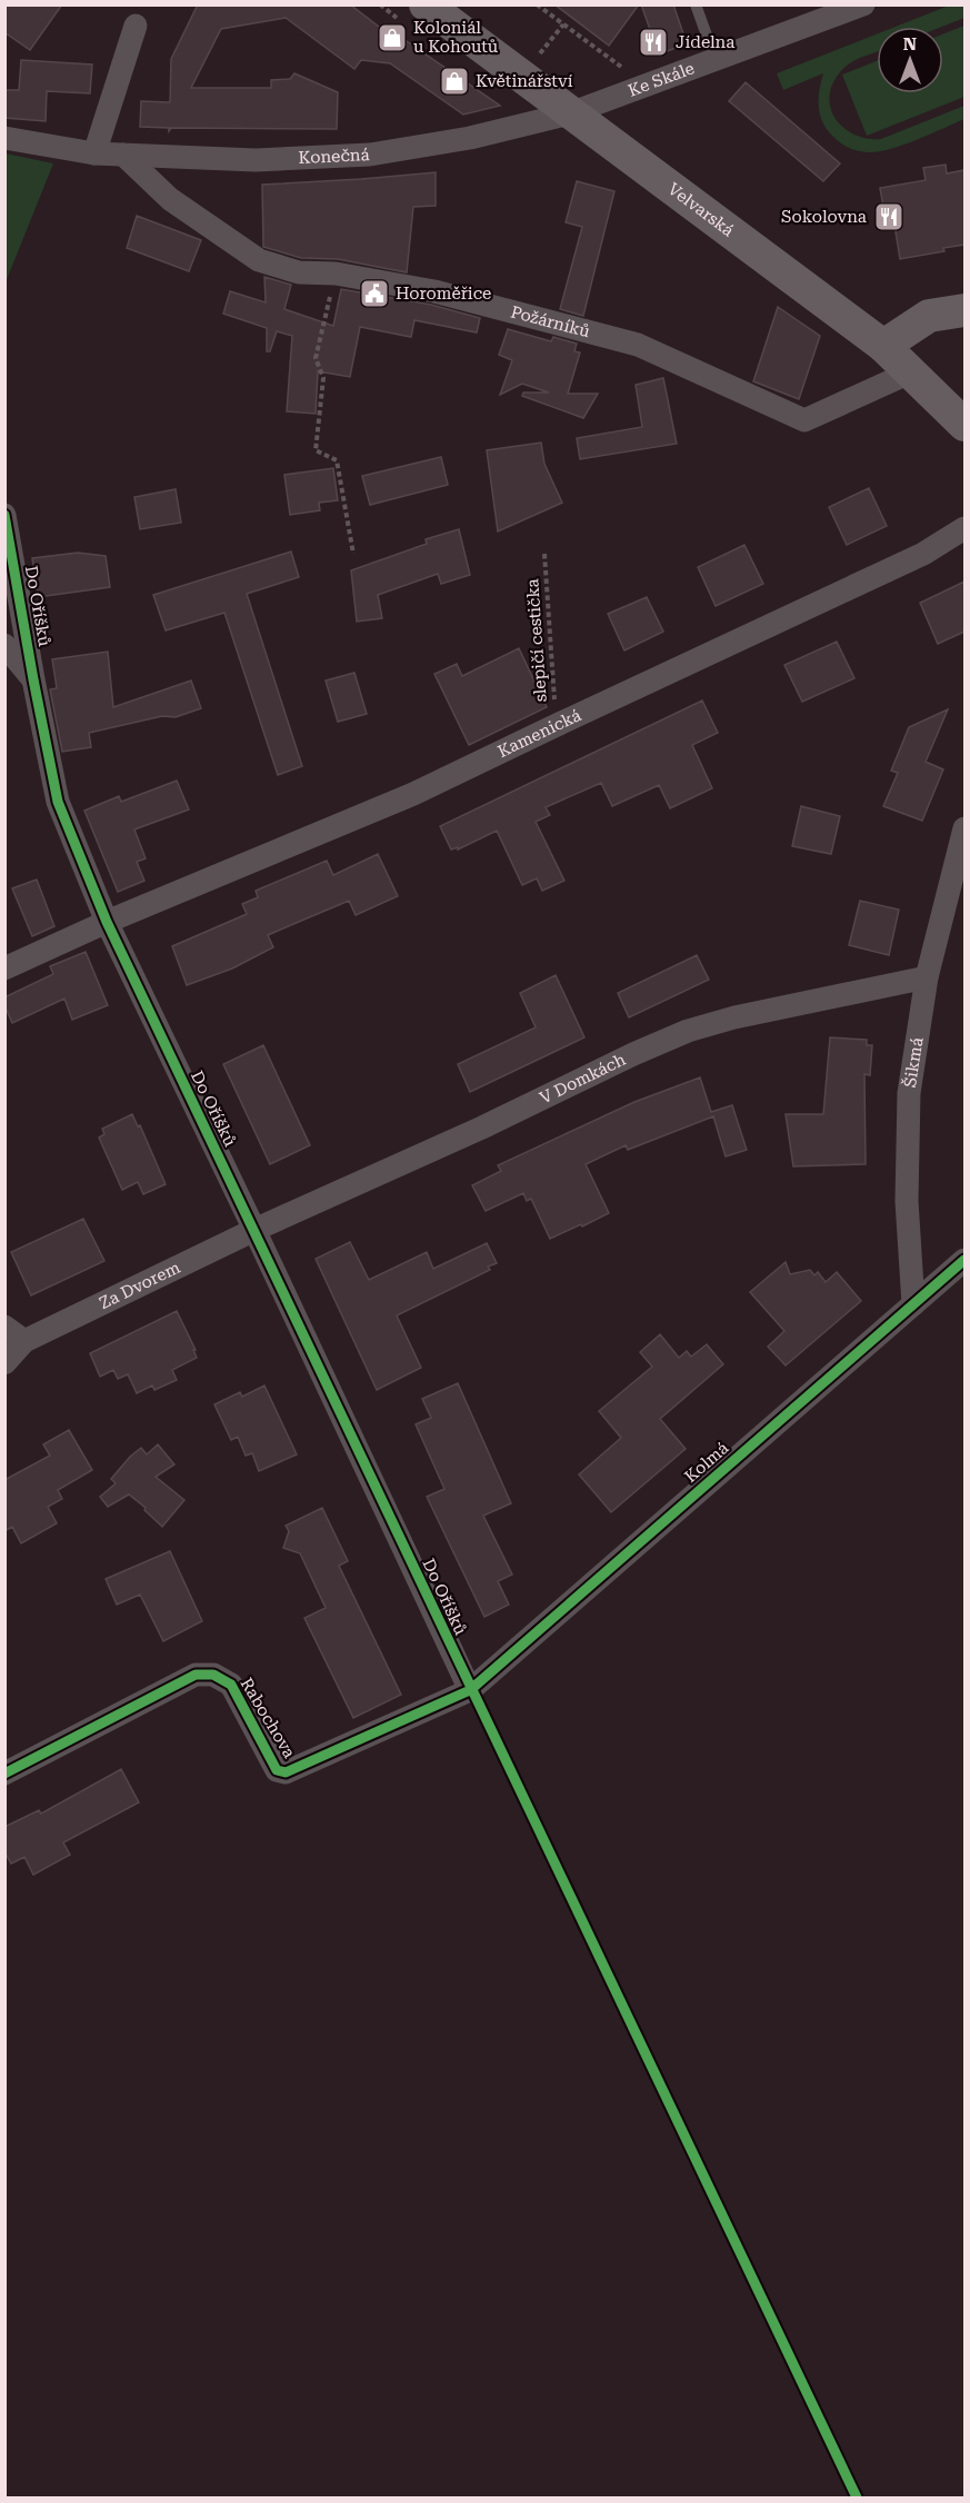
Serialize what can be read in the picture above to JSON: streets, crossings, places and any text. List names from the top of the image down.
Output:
{
  "streets": {
    "main road": ["Velvarská"],
    "street": [
      "Ke Skále",
      "Konečná",
      "Požárníků",
      "Do Oříšků",
      "Kamenická",
      "Šikmá",
      "V Domkách",
      "Za Dvorem",
      "Kolmá",
      "Rabochova"
    ],
    "path": ["slepičí cestička"]
  },
  "crossings": [
    ["Ke Skále", "Konečná"],
    ["Ke Skále", "Velvarská"],
    ["Konečná", "Velvarská"],
    ["Konečná", "Požárníků"],
    ["Velvarská", "Požárníků"],
    ["Do Oříšků", "Kamenická"],
    ["Do Oříšků", "V Domkách"],
    ["Do Oříšků", "Za Dvorem"],
    ["Do Oříšků", "Kolmá"],
    ["Do Oříšků", "Rabochova"],
    ["slepičí cestička", "Kamenická"],
    ["Šikmá", "V Domkách"],
    ["Šikmá", "Kolmá"],
    ["V Domkách", "Za Dvorem"],
    ["Kolmá", "Rabochova"]
  ],
  "places": {
    "shop": ["Koloniál u Kohoutů", "Květinářství"],
    "restaurant": ["Jídelna", "Sokolovna"],
    "public building": ["Horoměřice"]
  },
  "north": "top"
}
